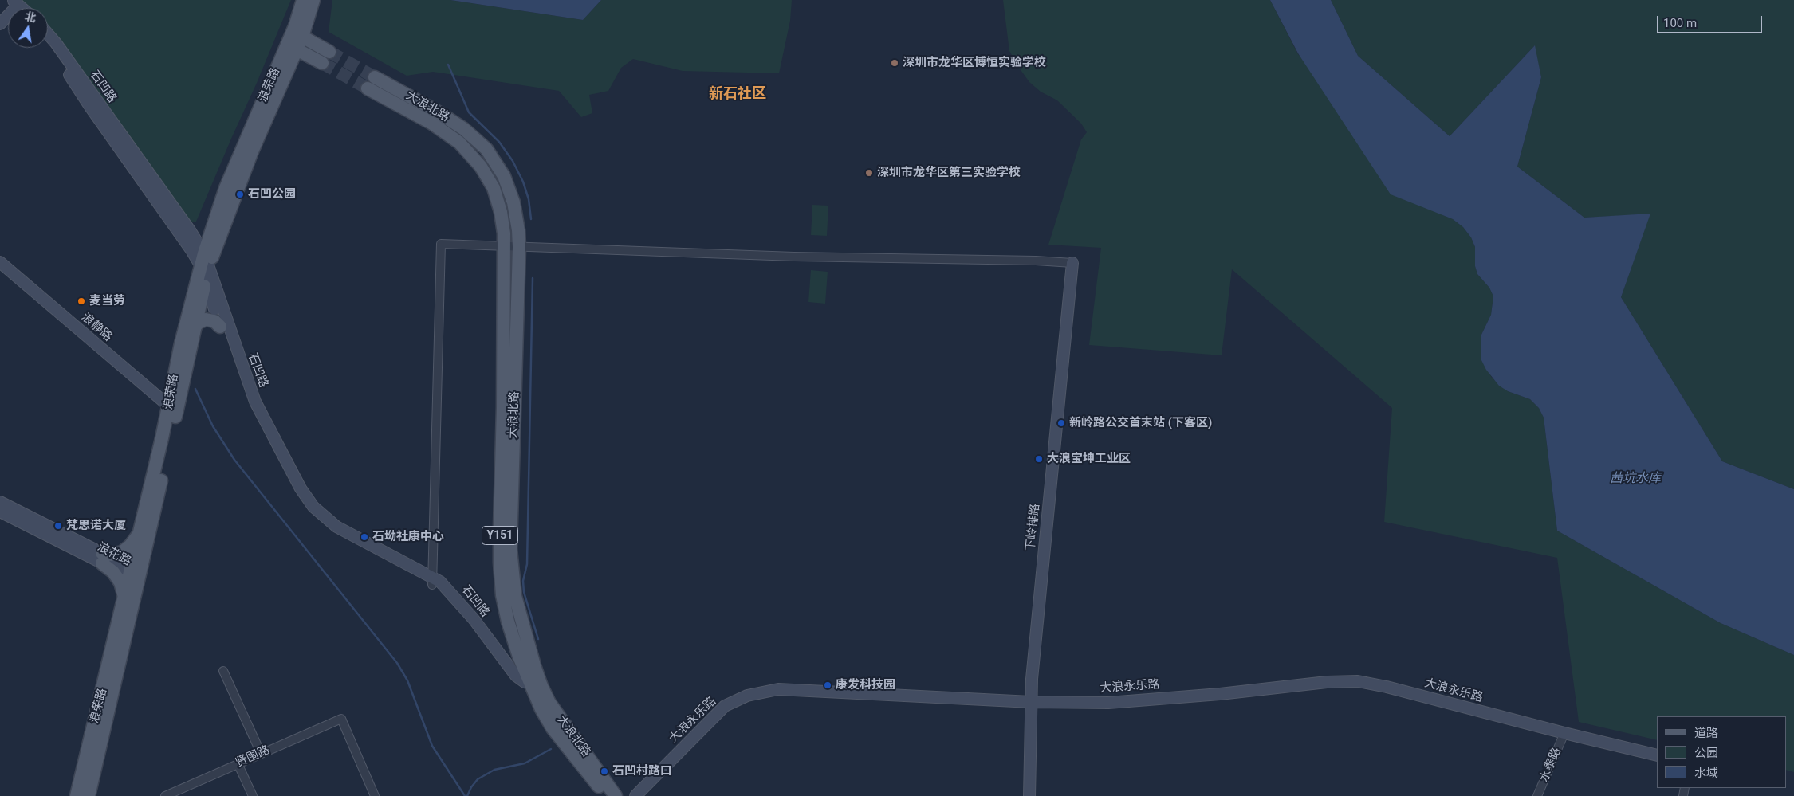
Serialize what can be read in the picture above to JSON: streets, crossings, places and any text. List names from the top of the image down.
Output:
{
  "streets": {
    "main road": ["浪荣路", "大浪北路", "Y151"],
    "street": [
      "石凹路",
      "浪静路",
      "下岭排路",
      "浪花路",
      "大浪永乐路",
      "贤围路",
      "水泰路"
    ]
  },
  "crossings": [
    ["浪荣路", "石凹路"],
    ["浪荣路", "浪静路"],
    ["浪荣路", "浪花路"],
    ["石凹路", "大浪北路"],
    ["下岭排路", "大浪永乐路"],
    ["大浪永乐路", "水泰路"]
  ],
  "districts": ["新石社区"],
  "water": ["茜坑水库"],
  "places": [
    "深圳市龙华区博恒实验学校",
    "深圳市龙华区第三实验学校",
    "石凹公园",
    "麦当劳",
    "新岭路公交首末站 (下客区)",
    "大浪宝坤工业区",
    "梵思诺大厦",
    "石坳社康中心",
    "康发科技园",
    "石凹村路口"
  ],
  "legend": ["道路", "公园", "水域"],
  "scale_bar": "100 m",
  "north": "top"
}
